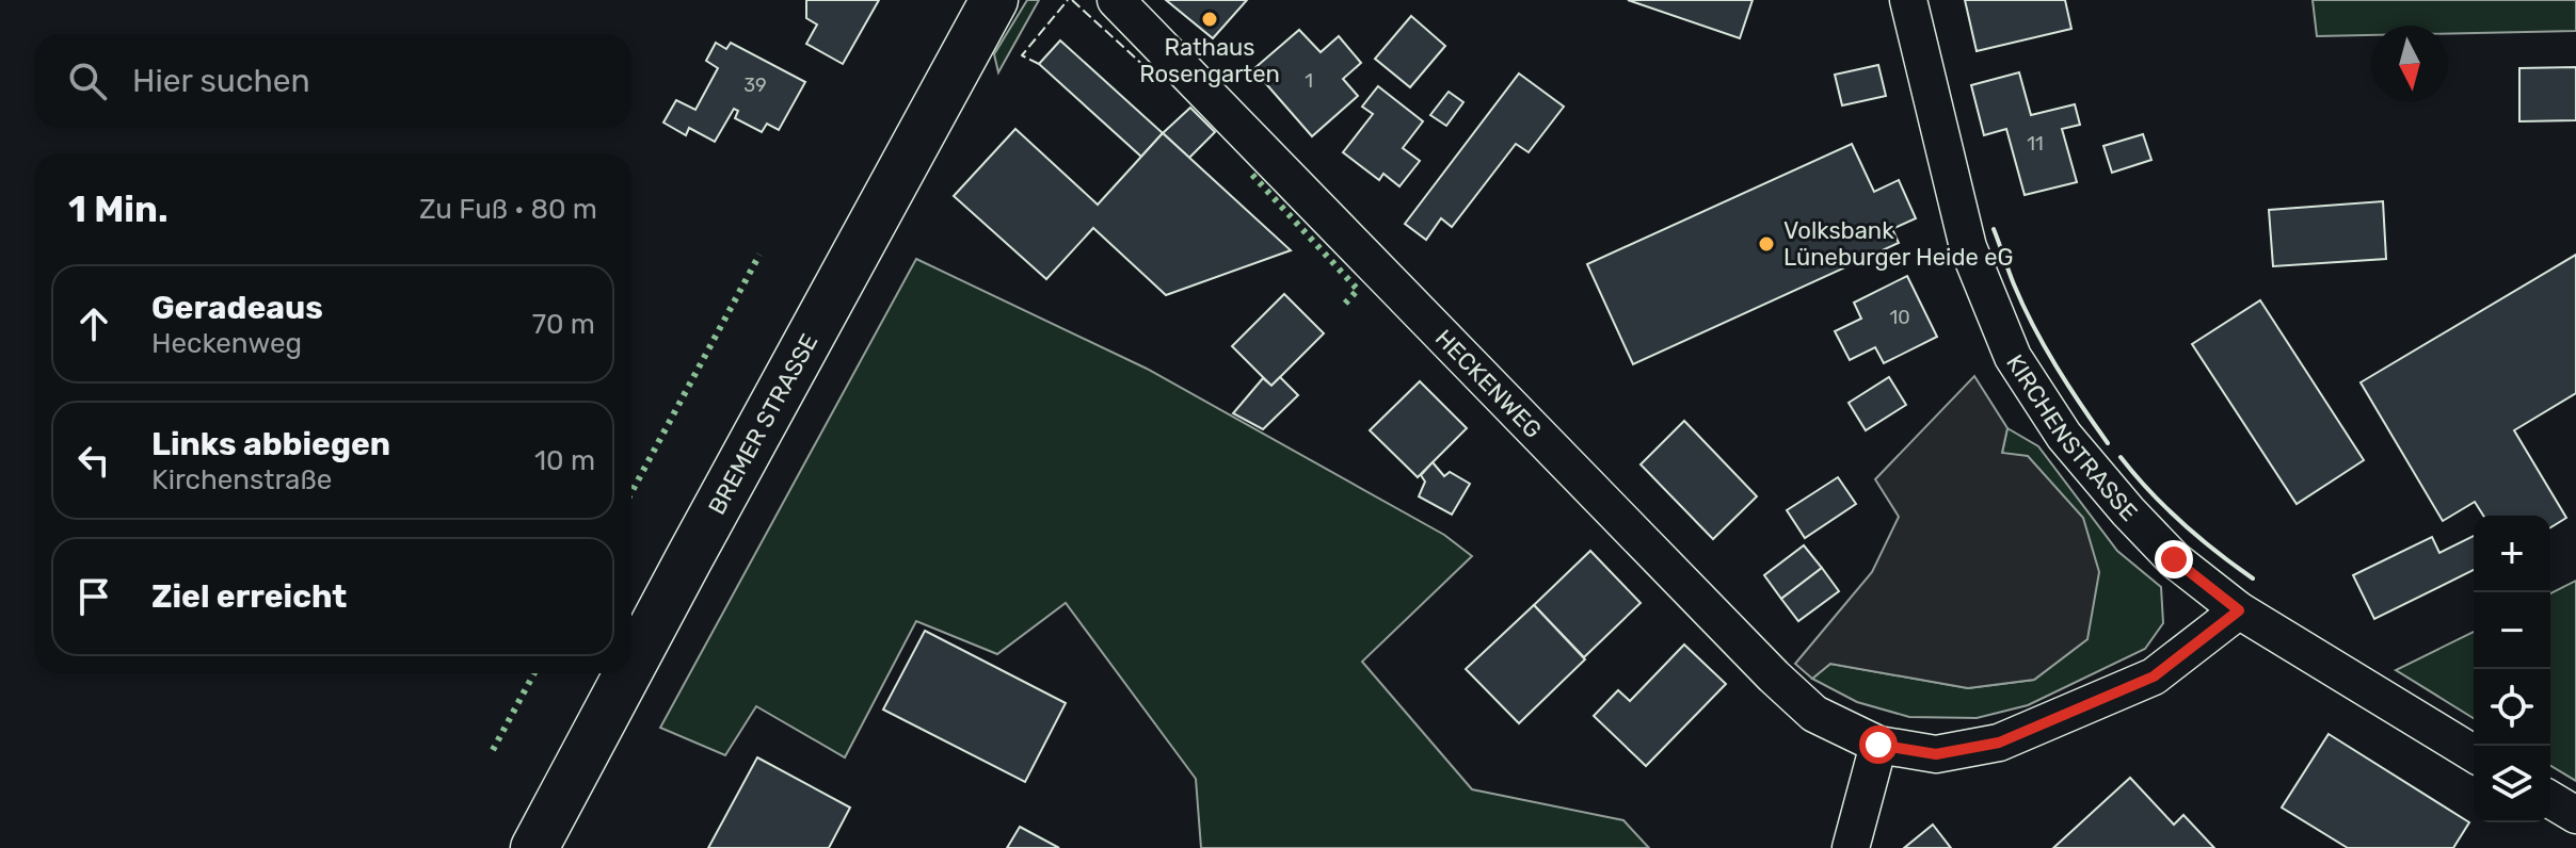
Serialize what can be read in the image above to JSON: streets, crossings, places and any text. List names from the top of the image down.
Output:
{
  "streets": {
    "main road": ["BREMER STRASSE"],
    "street": ["HECKENWEG", "KIRCHENSTRASSE"]
  },
  "crossings": [
    ["HECKENWEG", "KIRCHENSTRASSE"]
  ],
  "places": ["Rathaus Rosengarten", "Volksbank Lüneburger Heide eG"],
  "house_numbers": [
    "1",
    "39",
    "11",
    "10"
  ],
  "north": "bottom",
  "page": {
    "search": "Hier suchen",
    "heading": ["1 Min.", "Zu Fuß · 80 m"],
    "list": [
      ["Geradeaus", "Heckenweg", "70 m"],
      ["Links abbiegen", "Kirchenstraße", "10 m"],
      "Ziel erreicht"
    ],
    "map_buttons": ["+", "−"]
  }
}
